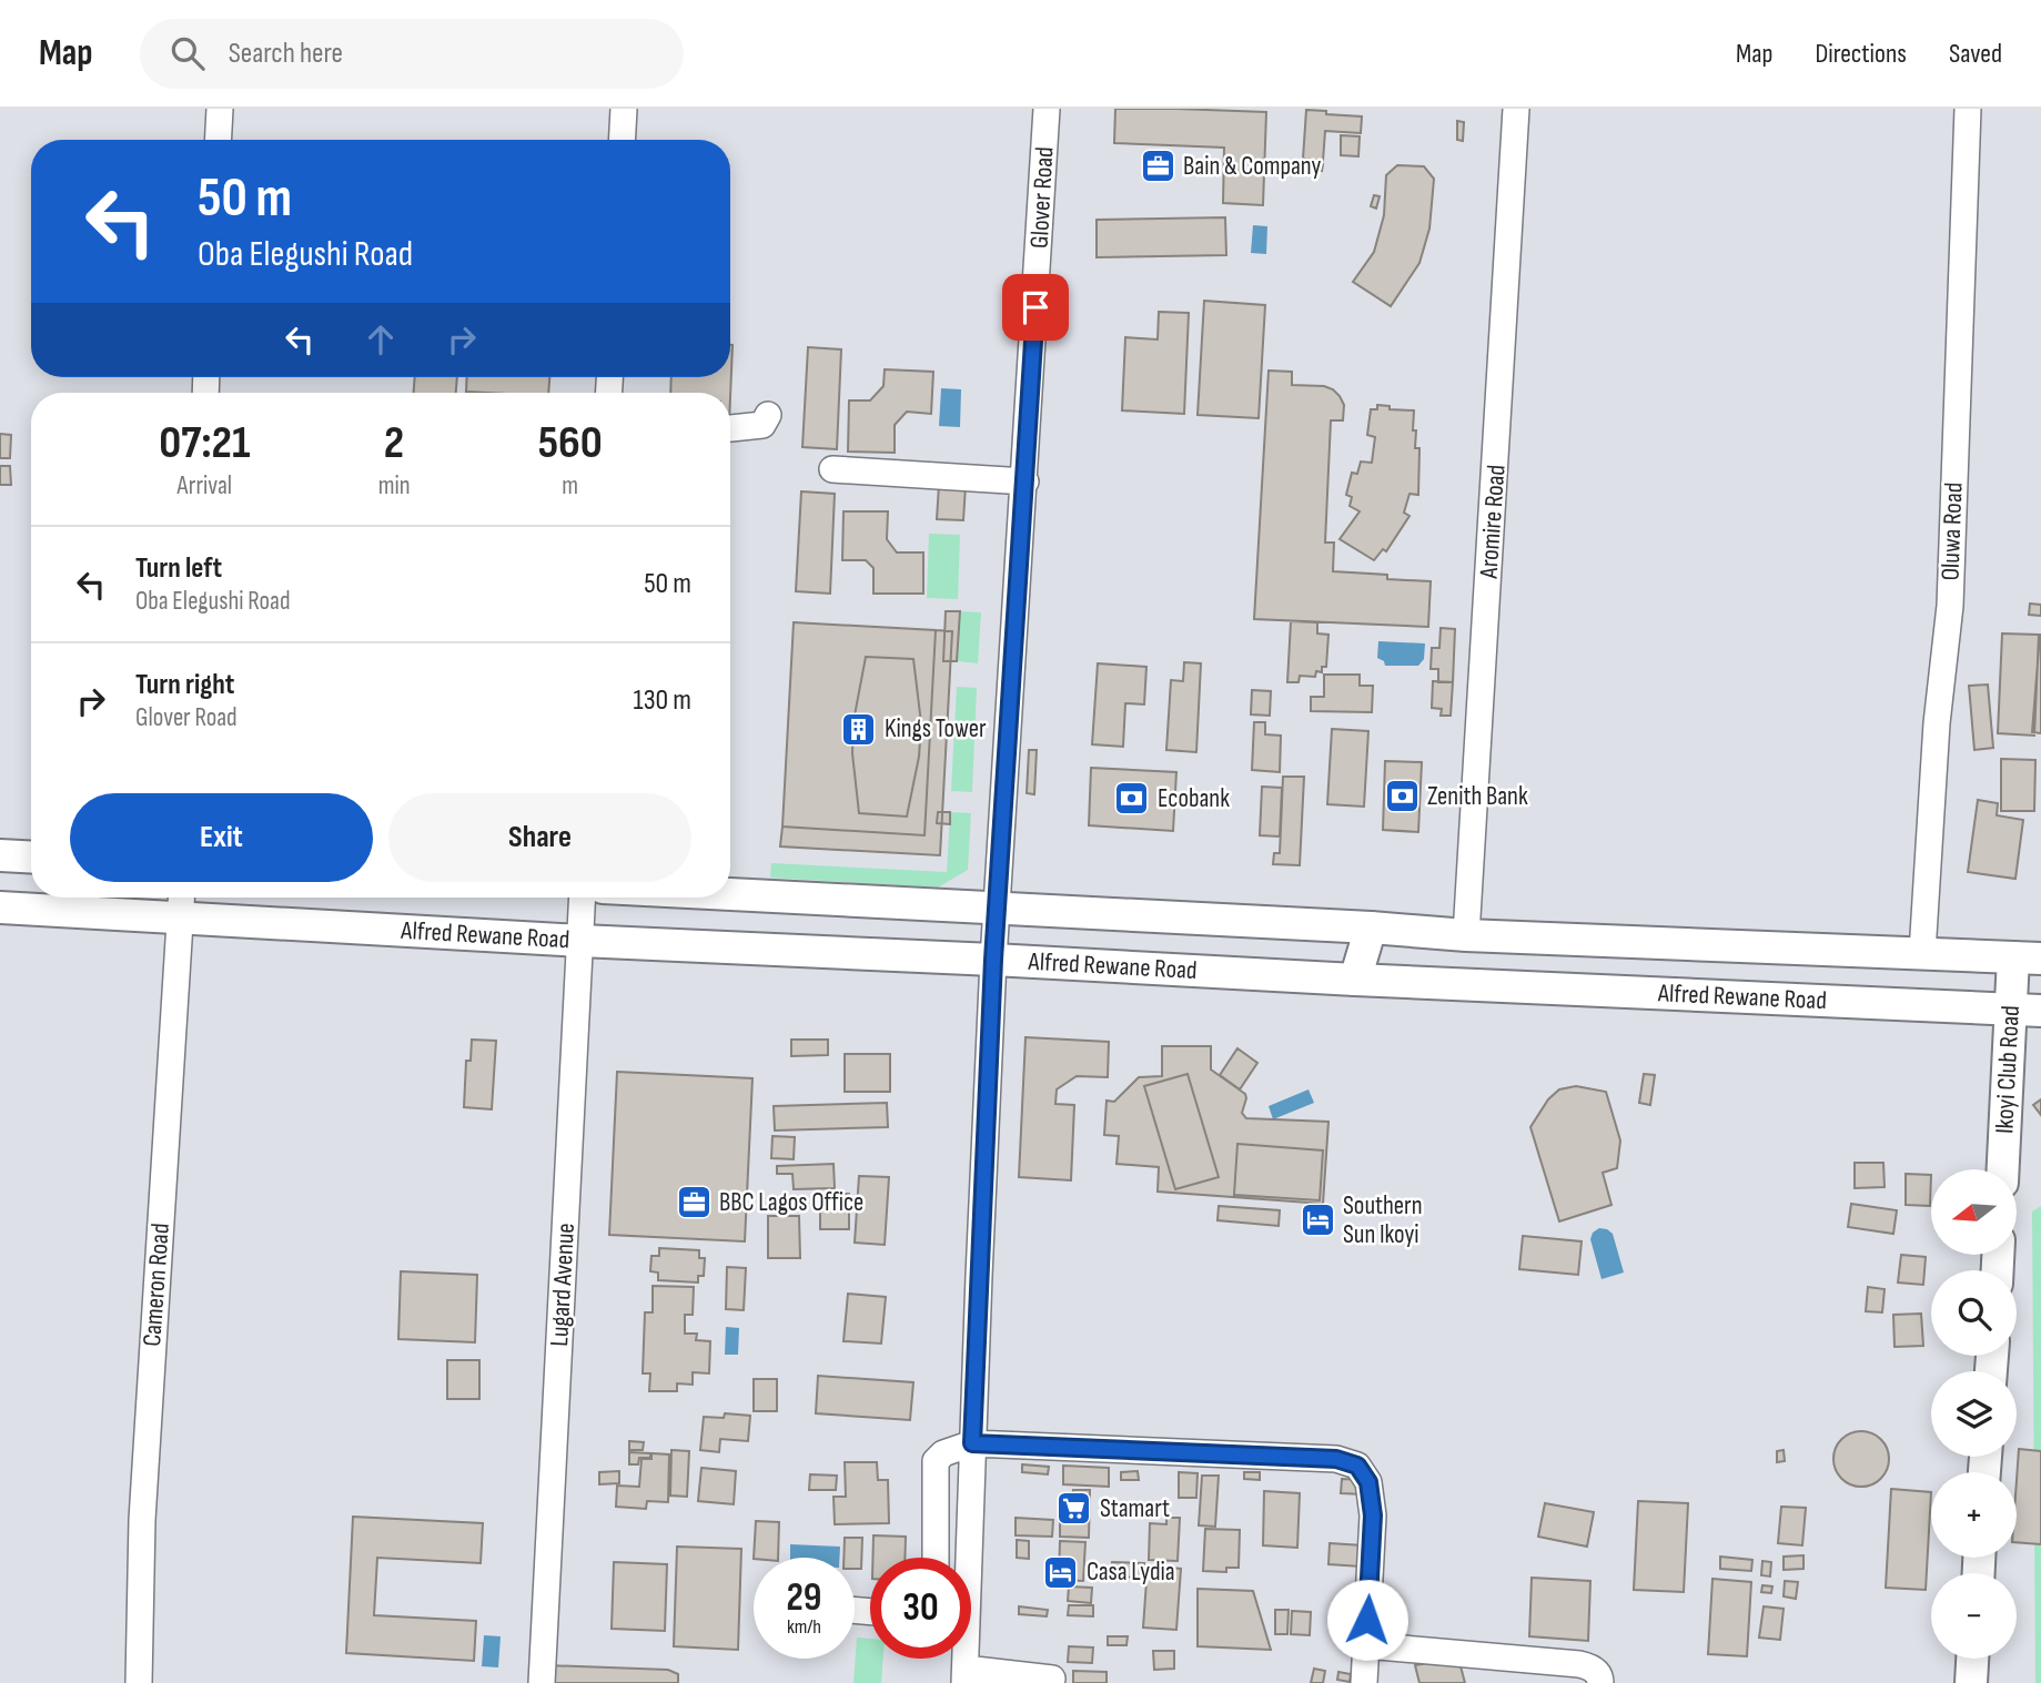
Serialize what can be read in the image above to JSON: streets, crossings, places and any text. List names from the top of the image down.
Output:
{
  "streets": {
    "main road": ["Alfred Rewane Road", "Ikoyi Club Road"],
    "street": [
      "Glover Road",
      "Aromire Road",
      "Oluwa Road",
      "Cameron Road",
      "Lugard Avenue"
    ]
  },
  "crossings": [
    ["Glover Road", "Alfred Rewane Road"],
    ["Aromire Road", "Alfred Rewane Road"],
    ["Oluwa Road", "Alfred Rewane Road"],
    ["Alfred Rewane Road", "Ikoyi Club Road"],
    ["Alfred Rewane Road", "Cameron Road"],
    ["Alfred Rewane Road", "Lugard Avenue"]
  ],
  "places": {
    "office": ["Bain & Company", "BBC Lagos Office"],
    "building": ["Kings Tower"],
    "bank": ["Zenith Bank", "Ecobank"],
    "hotel": ["Southern Sun Ikoyi", "Casa Lydia"],
    "supermarket": ["Stamart"]
  },
  "north": "left",
  "page": {
    "header": "Map",
    "search": "Search here",
    "nav": ["Map", "Directions", "Saved"],
    "turn": ["50 m", "Oba Elegushi Road"],
    "eta": [
      "07:21",
      "Arrival",
      "2",
      "min",
      "560",
      "m"
    ],
    "list": [
      {
        "name": "Turn left",
        "note": "Oba Elegushi Road",
        "value": "50 m"
      },
      {
        "name": "Turn right",
        "note": "Glover Road",
        "value": "130 m"
      }
    ],
    "buttons": ["Exit", "Share"],
    "map_buttons": ["+", "−"],
    "speed": "29 km/h",
    "limit": "30"
  }
}
